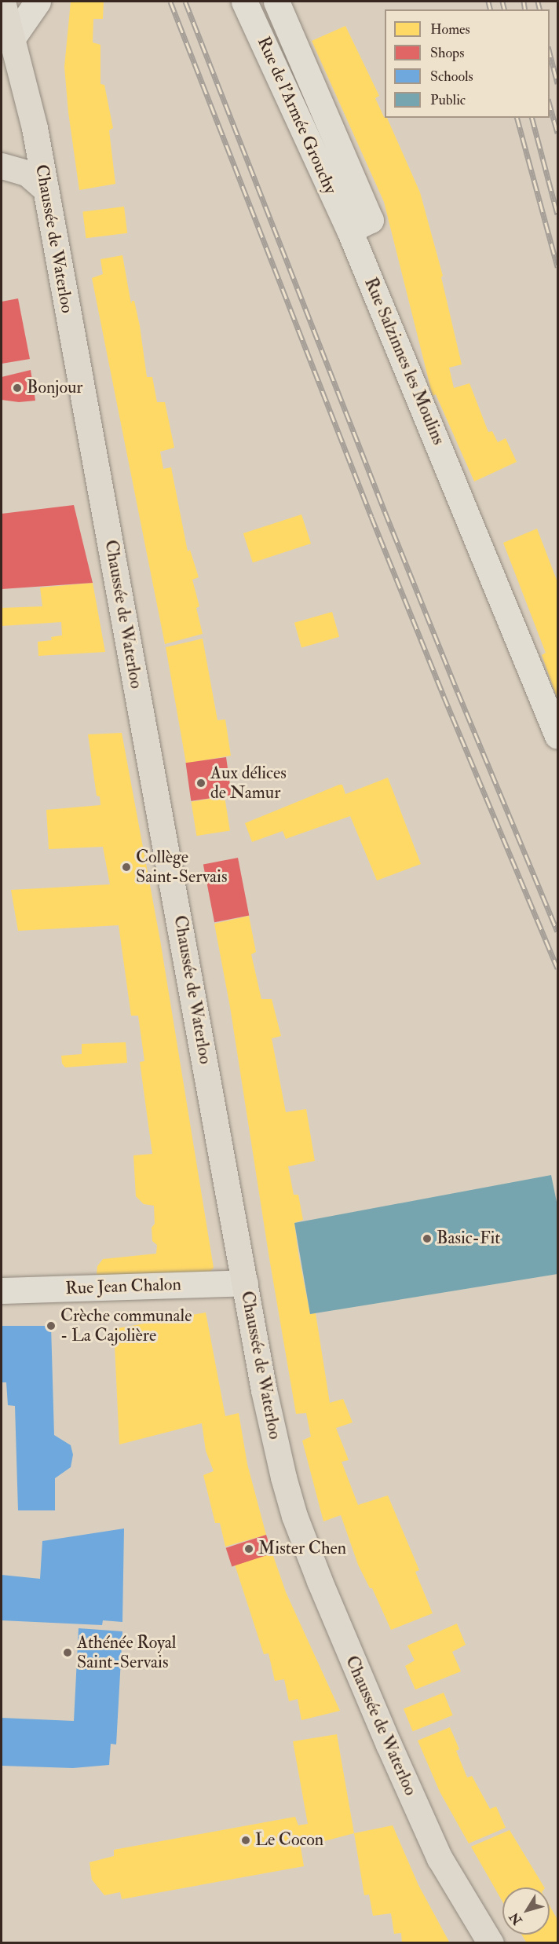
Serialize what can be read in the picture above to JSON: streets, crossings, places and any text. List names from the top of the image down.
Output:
{
  "streets": {
    "main road": ["Chaussée de Waterloo"],
    "street": ["Rue de l'Armée Grouchy", "Rue Salzinnes les Moulins", "Rue Jean Chalon"]
  },
  "crossings": [
    ["Rue de l'Armée Grouchy", "Rue Salzinnes les Moulins"],
    ["Chaussée de Waterloo", "Rue Jean Chalon"]
  ],
  "places": [
    "Bonjour",
    "Aux délices de Namur",
    "Collège Saint-Servais",
    "Basic-Fit",
    "Crèche communale - La Cajolière",
    "Mister Chen",
    "Athénée Royal Saint-Servais",
    "Le Cocon"
  ],
  "legend": [
    "Homes",
    "Shops",
    "Schools",
    "Public"
  ],
  "north": "bottom left"
}
